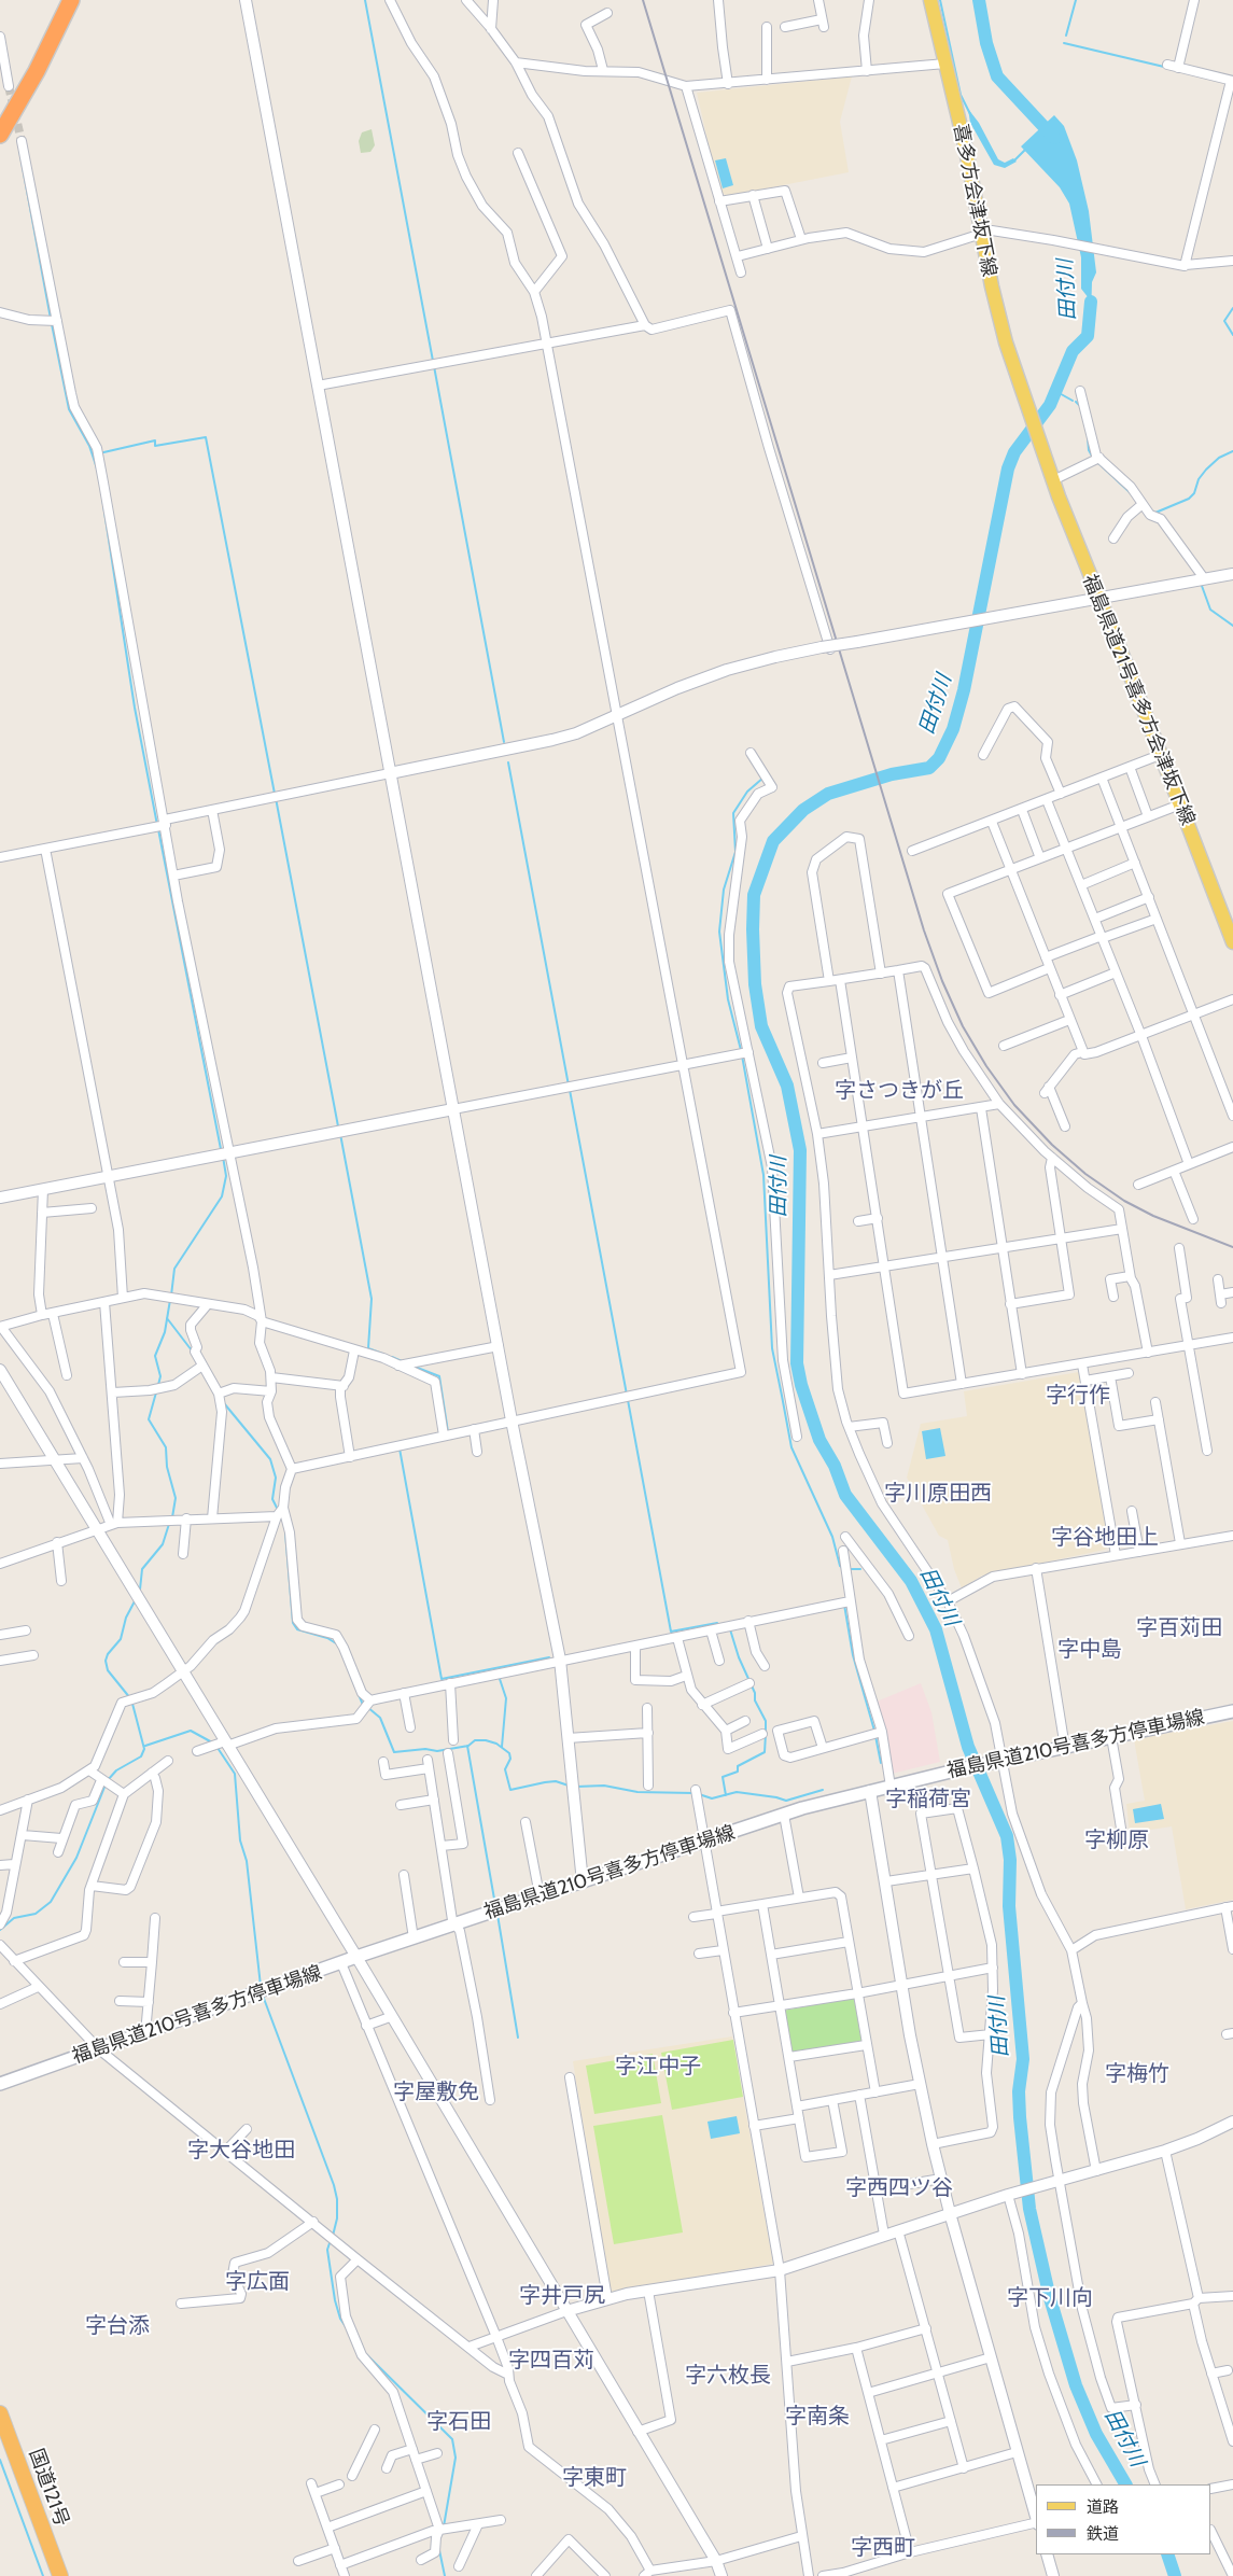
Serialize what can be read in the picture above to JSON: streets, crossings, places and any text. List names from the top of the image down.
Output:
{
  "streets": {
    "highway": ["国道121号"],
    "main road": ["喜多方会津坂下線", "福島県道21号喜多方会津坂下線", "福島県道210号喜多方停車場線"]
  },
  "crossings": [
    ["喜多方会津坂下線", "福島県道21号喜多方会津坂下線"]
  ],
  "districts": [
    "字さつきが丘",
    "字行作",
    "字川原田西",
    "字谷地田上",
    "字百苅田",
    "字中島",
    "字稲荷宮",
    "字柳原",
    "字江中子",
    "字梅竹",
    "字屋敷免",
    "字大谷地田",
    "字西四ツ谷",
    "字広面",
    "字井戸尻",
    "字下川向",
    "字台添",
    "字四百苅",
    "字六枚長",
    "字南条",
    "字石田",
    "字東町",
    "字西町"
  ],
  "water": ["田付川"],
  "legend": ["道路", "鉄道"]
}
